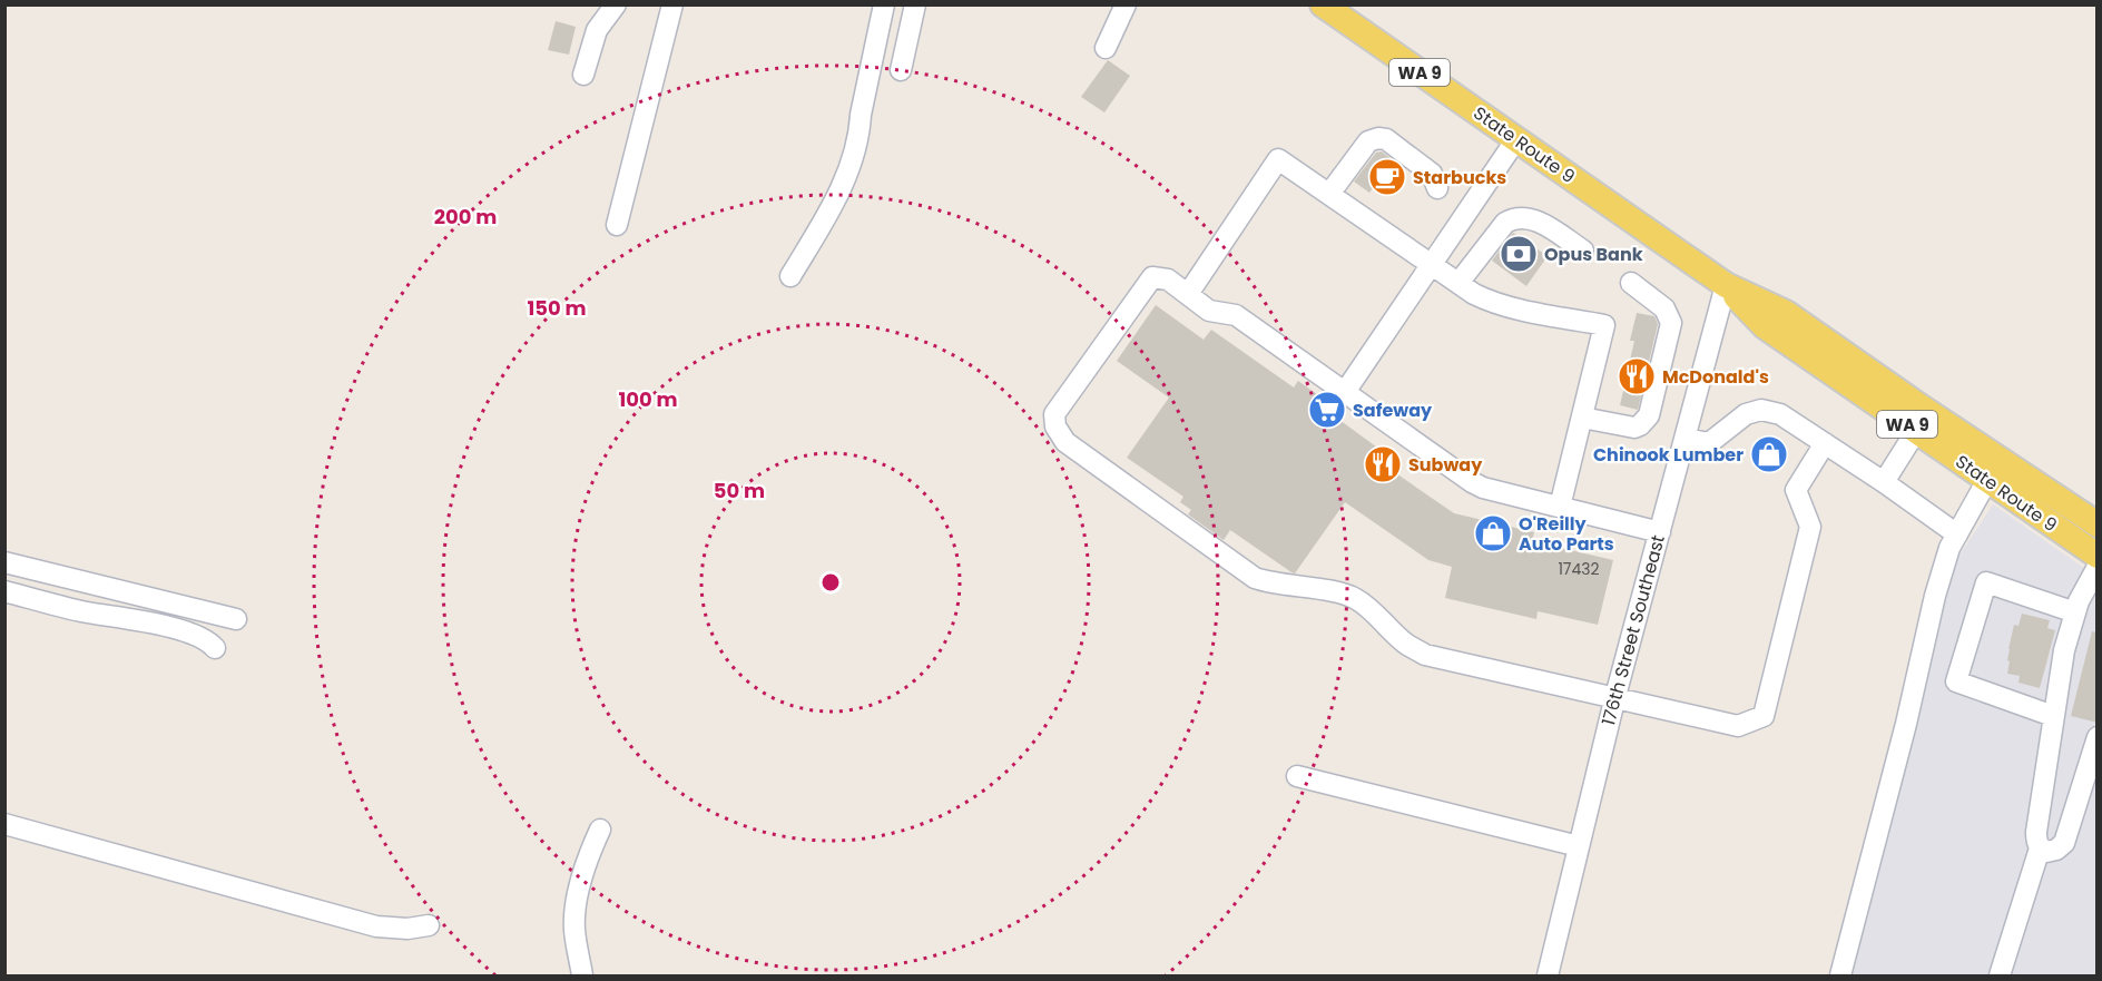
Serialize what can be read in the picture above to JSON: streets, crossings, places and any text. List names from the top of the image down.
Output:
{
  "streets": {
    "main road": ["WA 9", "State Route 9"],
    "street": ["176th Street Southeast"]
  },
  "crossings": [
    ["State Route 9", "176th Street Southeast"]
  ],
  "places": {
    "cafe": ["Starbucks"],
    "bank": ["Opus Bank"],
    "restaurant": ["McDonald's", "Subway"],
    "supermarket": ["Safeway"],
    "shop": ["Chinook Lumber", "O'Reilly Auto Parts"]
  },
  "house_numbers": ["17432"],
  "rings": [
    "200 m",
    "150 m",
    "100 m",
    "50 m"
  ]
}
